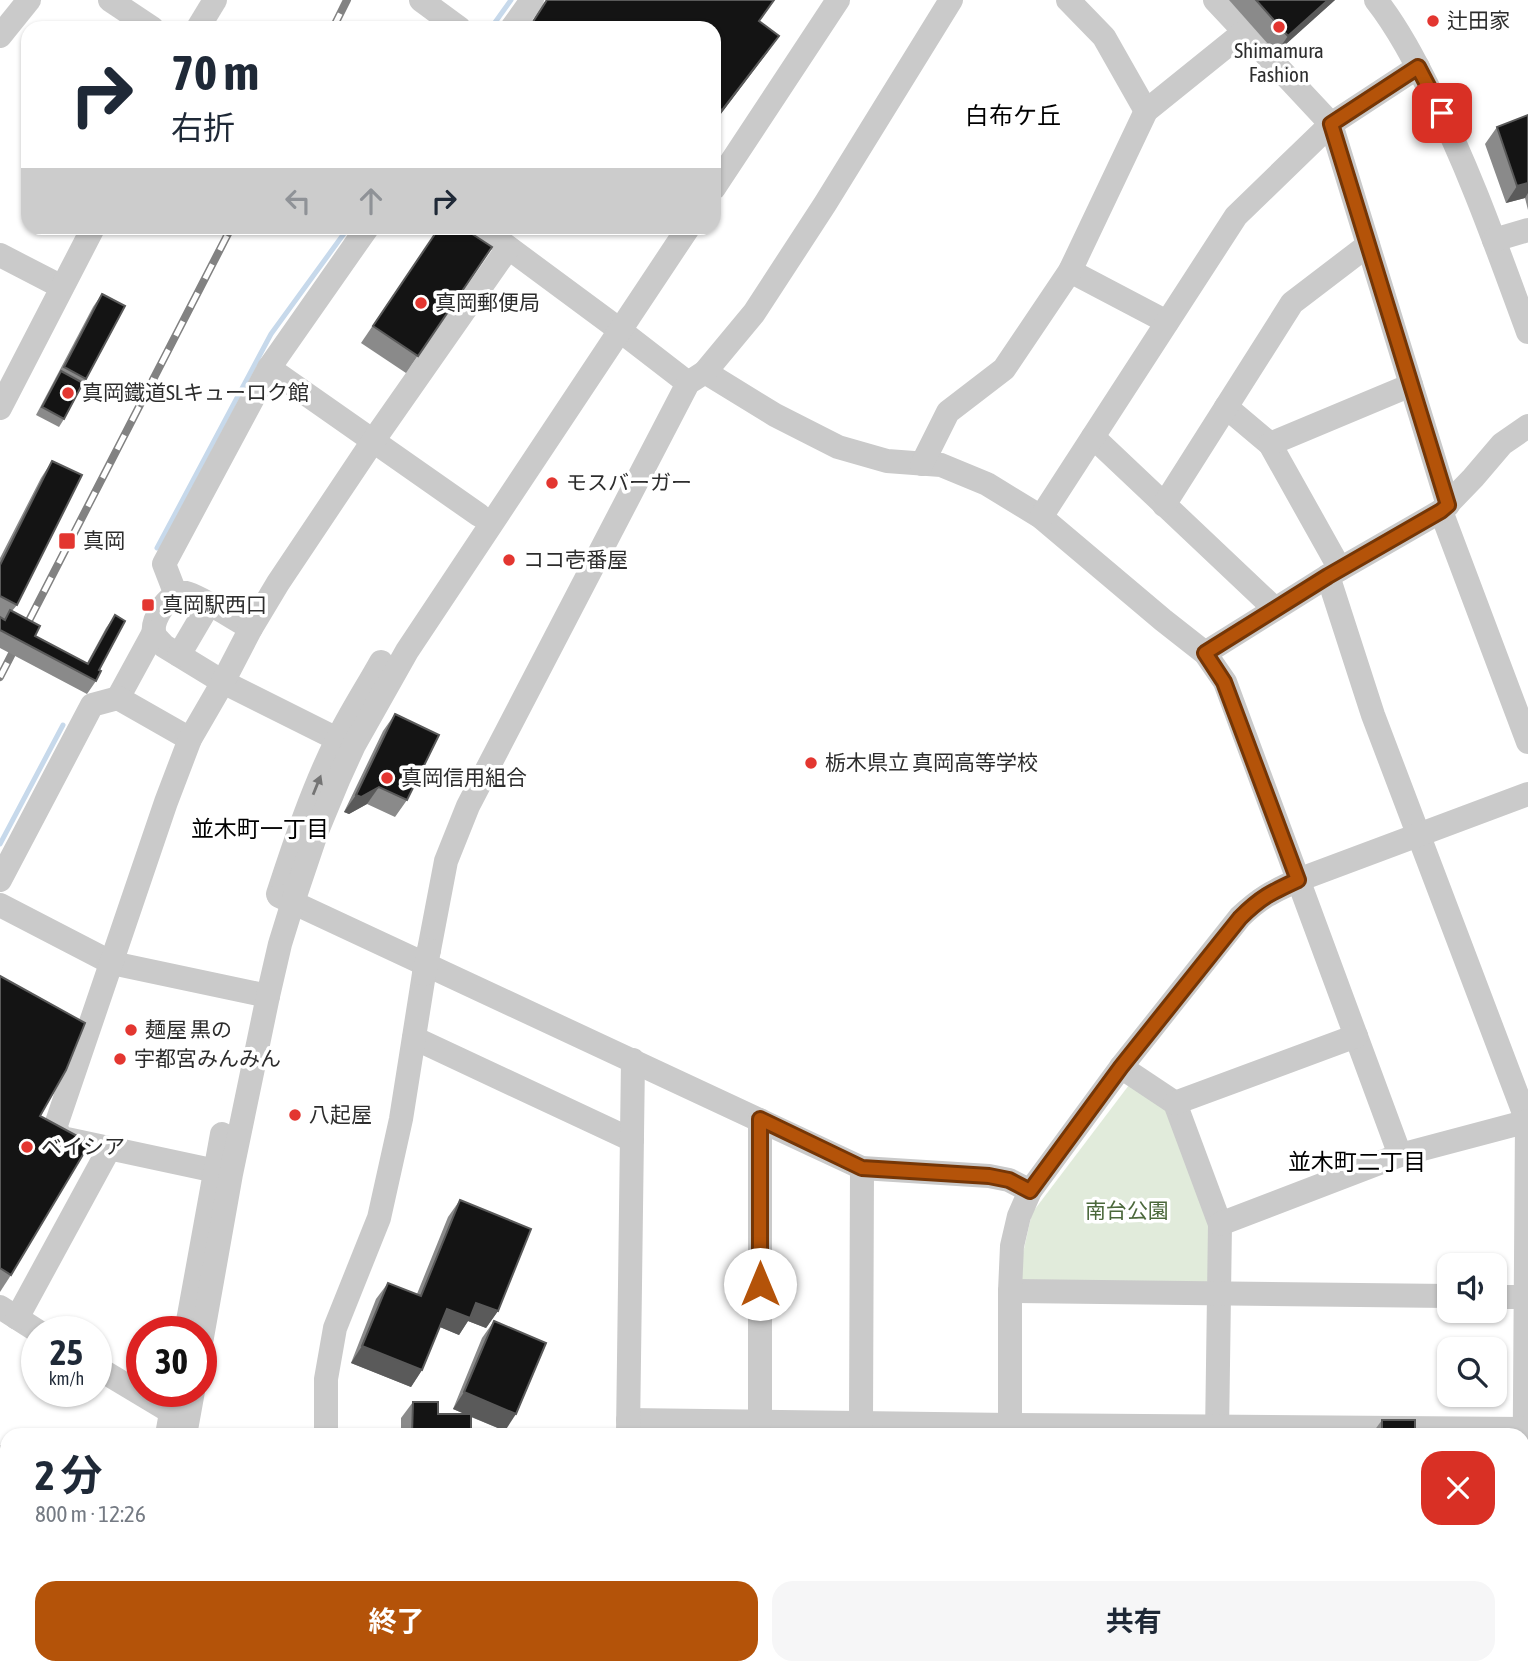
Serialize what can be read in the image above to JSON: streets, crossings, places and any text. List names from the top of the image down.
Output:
{
  "districts": ["白布ケ丘", "並木町一丁目", "並木町二丁目"],
  "parks": ["南台公園"],
  "places": {
    "other": [
      "辻田家",
      "Shimamura Fashion",
      "真岡郵便局",
      "真岡鐵道SLキューロク館",
      "モスバーガー",
      "ココ壱番屋",
      "栃木県立 真岡高等学校",
      "真岡信用組合",
      "麺屋 黒の",
      "宇都宮みんみん",
      "八起屋",
      "ベイシア"
    ],
    "transit": ["真岡", "真岡駅西口"]
  },
  "page": {
    "turn": ["70 m", "右折"],
    "speed": "25 km/h",
    "limit": "30",
    "heading": ["2 分", "800 m · 12:26"],
    "buttons": ["終了", "共有"]
  }
}
